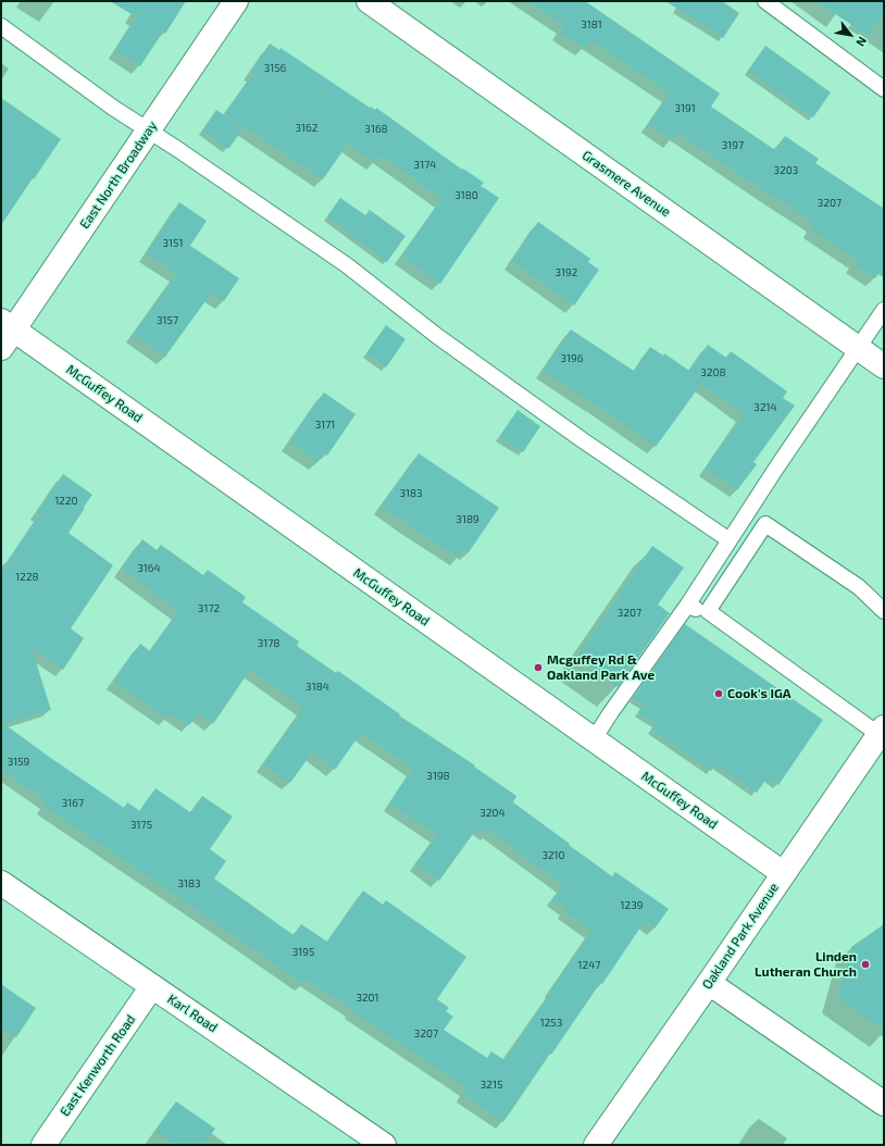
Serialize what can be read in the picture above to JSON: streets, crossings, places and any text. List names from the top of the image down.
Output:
{
  "streets": {
    "street": [
      "East North Broadway",
      "Grasmere Avenue",
      "McGuffey Road",
      "Oakland Park Avenue",
      "Karl Road",
      "East Kenworth Road"
    ]
  },
  "crossings": [
    ["East North Broadway", "McGuffey Road"],
    ["McGuffey Road", "Oakland Park Avenue"],
    ["Karl Road", "East Kenworth Road"]
  ],
  "places": ["Mcguffey Rd & Oakland Park Ave", "Cook's IGA", "Linden Lutheran Church"],
  "house_numbers": [
    "3181",
    "3156",
    "3191",
    "3162",
    "3168",
    "3197",
    "3174",
    "3203",
    "3180",
    "3207",
    "3151",
    "3192",
    "3157",
    "3196",
    "3208",
    "3214",
    "3171",
    "3183",
    "1220",
    "3189",
    "3164",
    "1228",
    "3172",
    "3207",
    "3178",
    "3184",
    "3159",
    "3198",
    "3167",
    "3204",
    "3175",
    "3210",
    "3183",
    "1239",
    "3195",
    "1247",
    "3201",
    "1253",
    "3207",
    "3215"
  ],
  "north": "bottom right"
}
